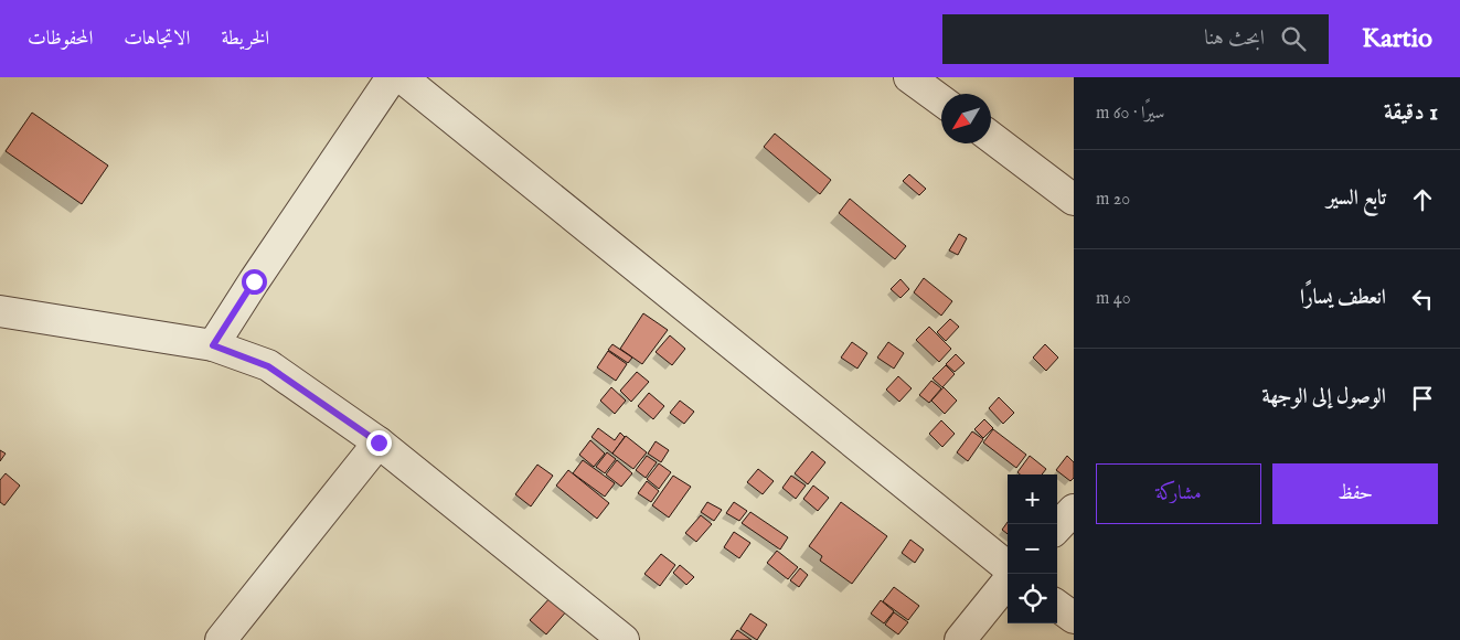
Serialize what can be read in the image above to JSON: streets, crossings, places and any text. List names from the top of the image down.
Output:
{
  "north": "bottom left",
  "page": {
    "header": "Kartio",
    "search": "ابحث هنا",
    "nav": ["الخريطة", "الاتجاهات", "المحفوظات"],
    "heading": ["1 دقيقة", "سيرًا · 60 m"],
    "list": [
      ["تابع السير", "20 m"],
      ["انعطف يسارًا", "40 m"],
      "الوصول إلى الوجهة"
    ],
    "buttons": ["حفظ", "مشاركة"],
    "map_buttons": ["+", "−"]
  }
}
